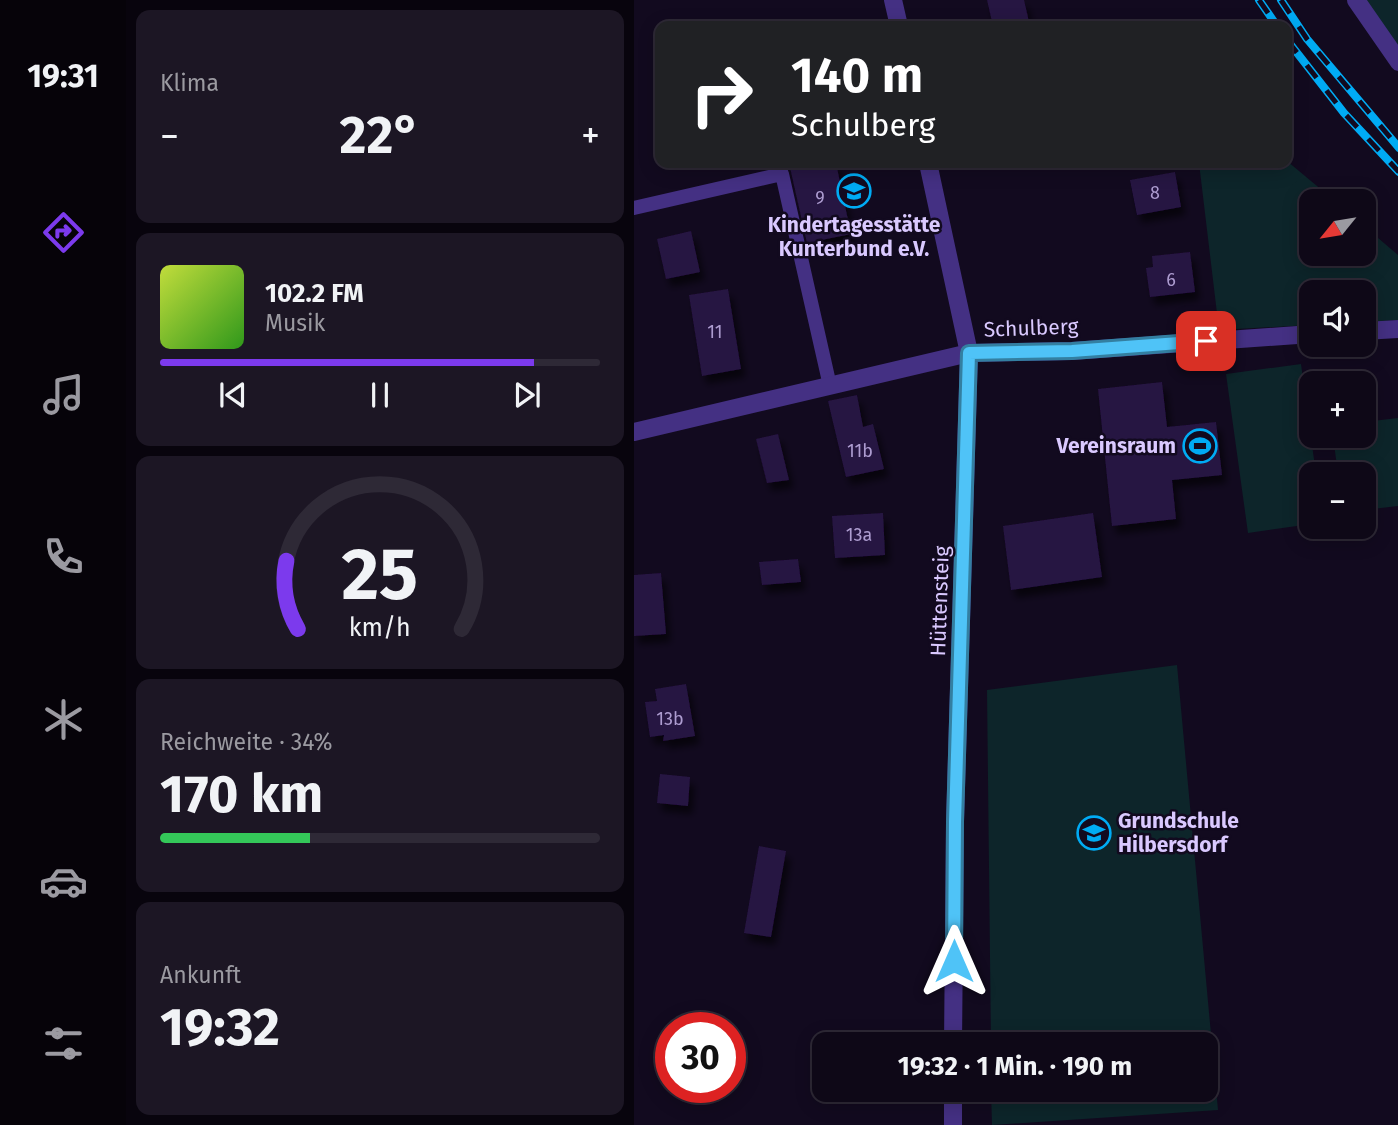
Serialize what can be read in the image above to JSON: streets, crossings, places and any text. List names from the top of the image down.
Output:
{
  "streets": {
    "street": ["Schulberg", "Hüttensteig"]
  },
  "crossings": [
    ["Schulberg", "Hüttensteig"]
  ],
  "places": {
    "school or university": ["Kindertagesstätte Kunterbund e.V.", "Grundschule Hilbersdorf"],
    "sports": ["Vereinsraum"]
  },
  "house_numbers": [
    "8",
    "9",
    "6",
    "11",
    "11b",
    "13a",
    "13b"
  ],
  "north": "bottom left",
  "page": {
    "tabs": "19:31",
    "tile": [
      "Klima",
      ["Reichweite · 34%", "170 km"],
      ["Ankunft", "19:32"]
    ],
    "turn": ["140 m", "Schulberg"],
    "heat": ["−", "22°", "+"],
    "map_buttons": ["+", "−"],
    "song": ["102.2 FM", "Musik"],
    "limit": "30",
    "trip": "19:32 · 1 Min. · 190 m",
    "gauge": ["25", "km/h"]
  }
}
